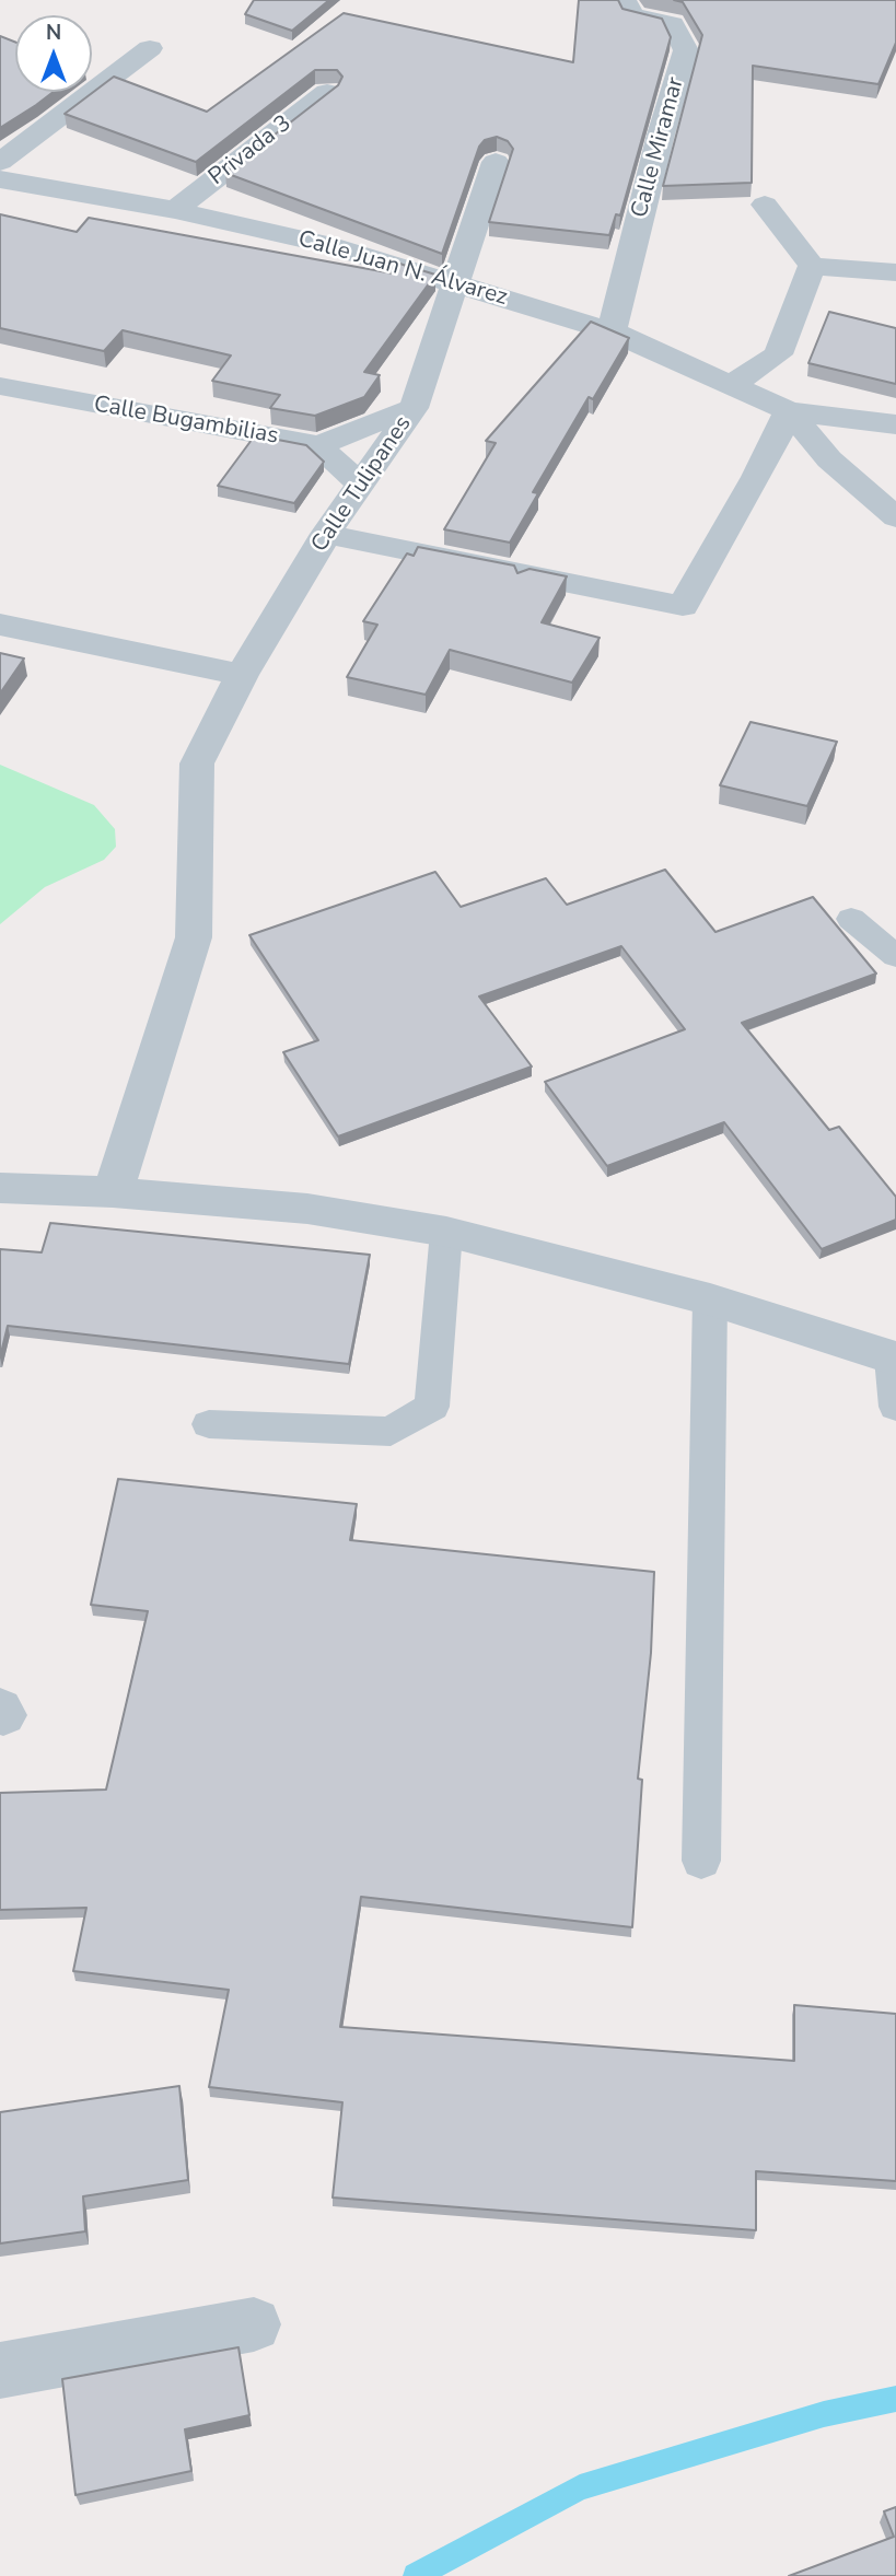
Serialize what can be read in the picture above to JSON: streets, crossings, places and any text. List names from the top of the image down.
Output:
{
  "streets": {
    "street": [
      "Calle Miramar",
      "Privada 3",
      "Calle Juan N. Álvarez",
      "Calle Bugambilias",
      "Calle Tulipanes"
    ]
  },
  "crossings": [
    ["Calle Miramar", "Calle Juan N. Álvarez"],
    ["Privada 3", "Calle Juan N. Álvarez"],
    ["Calle Juan N. Álvarez", "Calle Tulipanes"]
  ],
  "north": "top"
}
